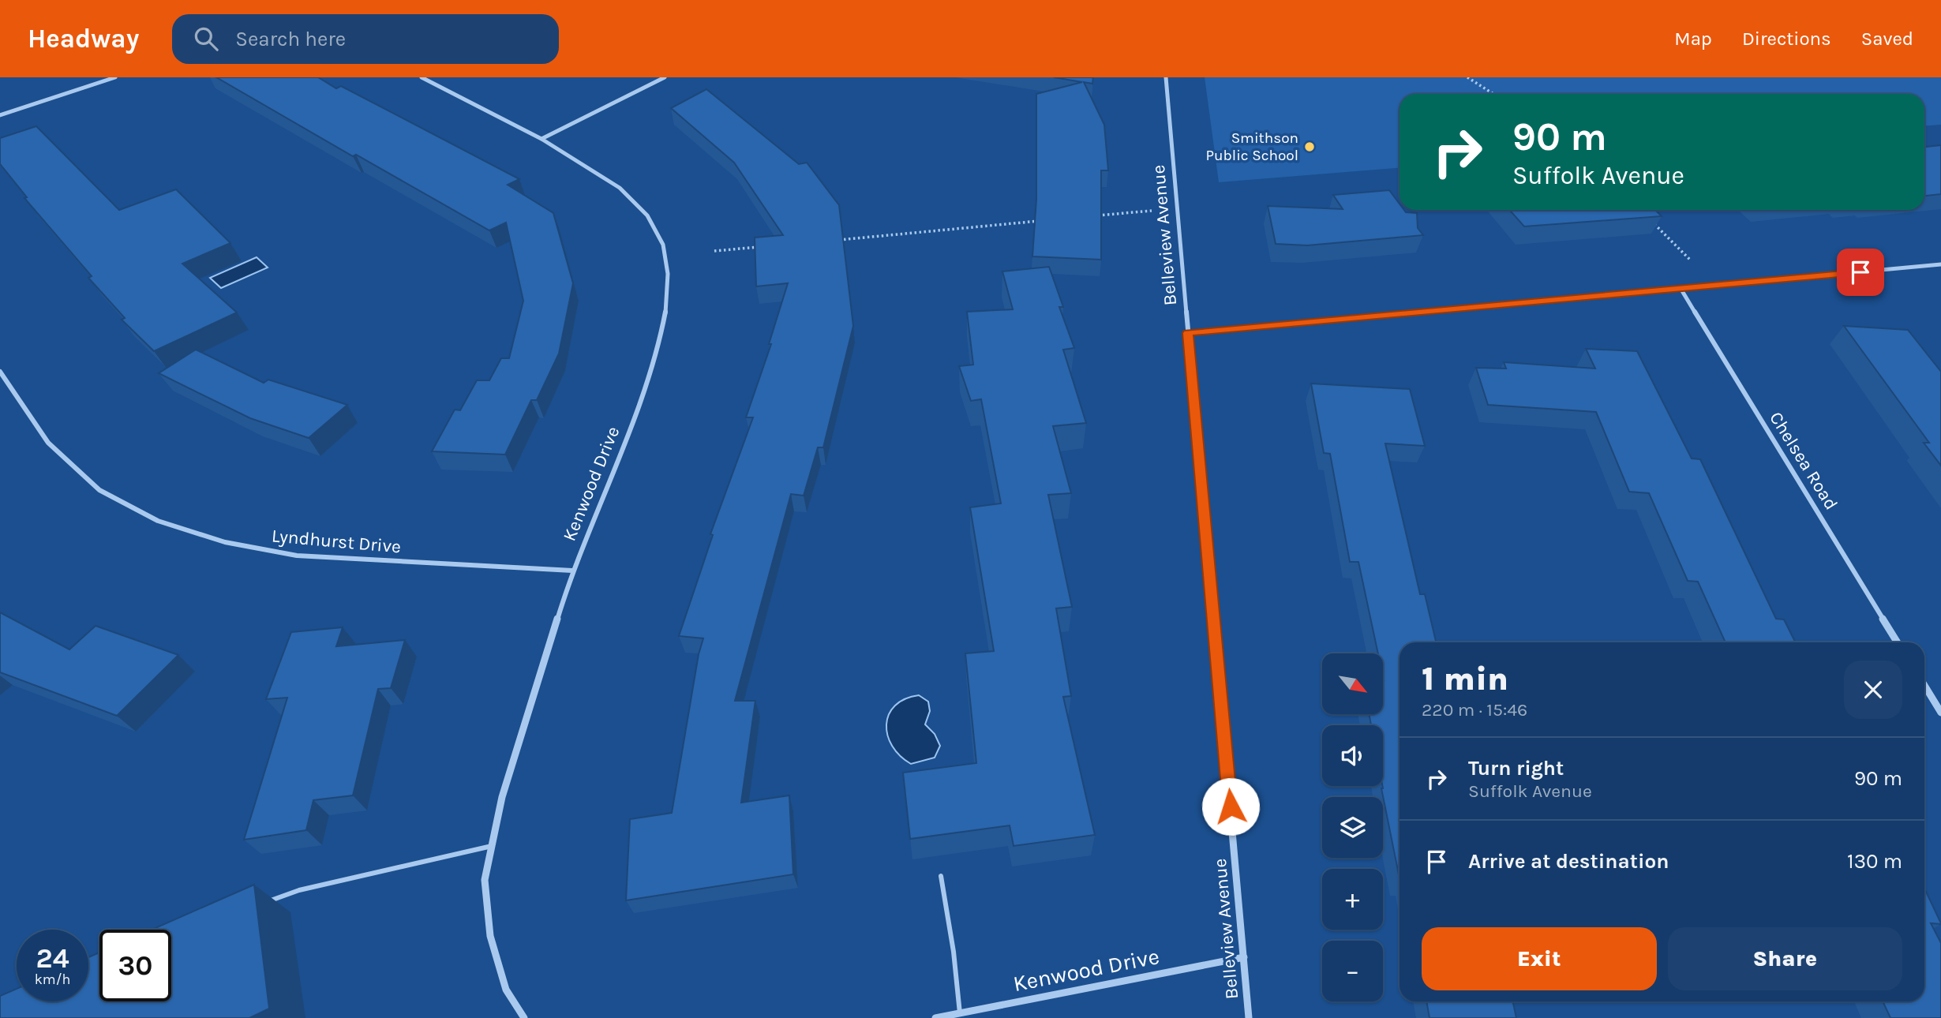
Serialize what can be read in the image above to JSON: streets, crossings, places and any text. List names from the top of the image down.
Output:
{
  "streets": {
    "street": [
      "Belleview Avenue",
      "Chelsea Road",
      "Kenwood Drive",
      "Lyndhurst Drive"
    ]
  },
  "crossings": [
    ["Belleview Avenue", "Kenwood Drive"],
    ["Kenwood Drive", "Lyndhurst Drive"]
  ],
  "places": ["Smithson Public School"],
  "north": "bottom right",
  "page": {
    "header": "Headway",
    "search": "Search here",
    "nav": ["Map", "Directions", "Saved"],
    "turn": ["90 m", "Suffolk Avenue"],
    "heading": ["1 min", "220 m · 15:46"],
    "map_buttons": ["+", "−"],
    "list": [
      {
        "name": "Turn right",
        "note": "Suffolk Avenue",
        "value": "90 m"
      },
      {
        "name": "Arrive at destination",
        "value": "130 m"
      }
    ],
    "buttons": ["Exit", "Share"],
    "speed": "24 km/h",
    "limit": "30"
  }
}
